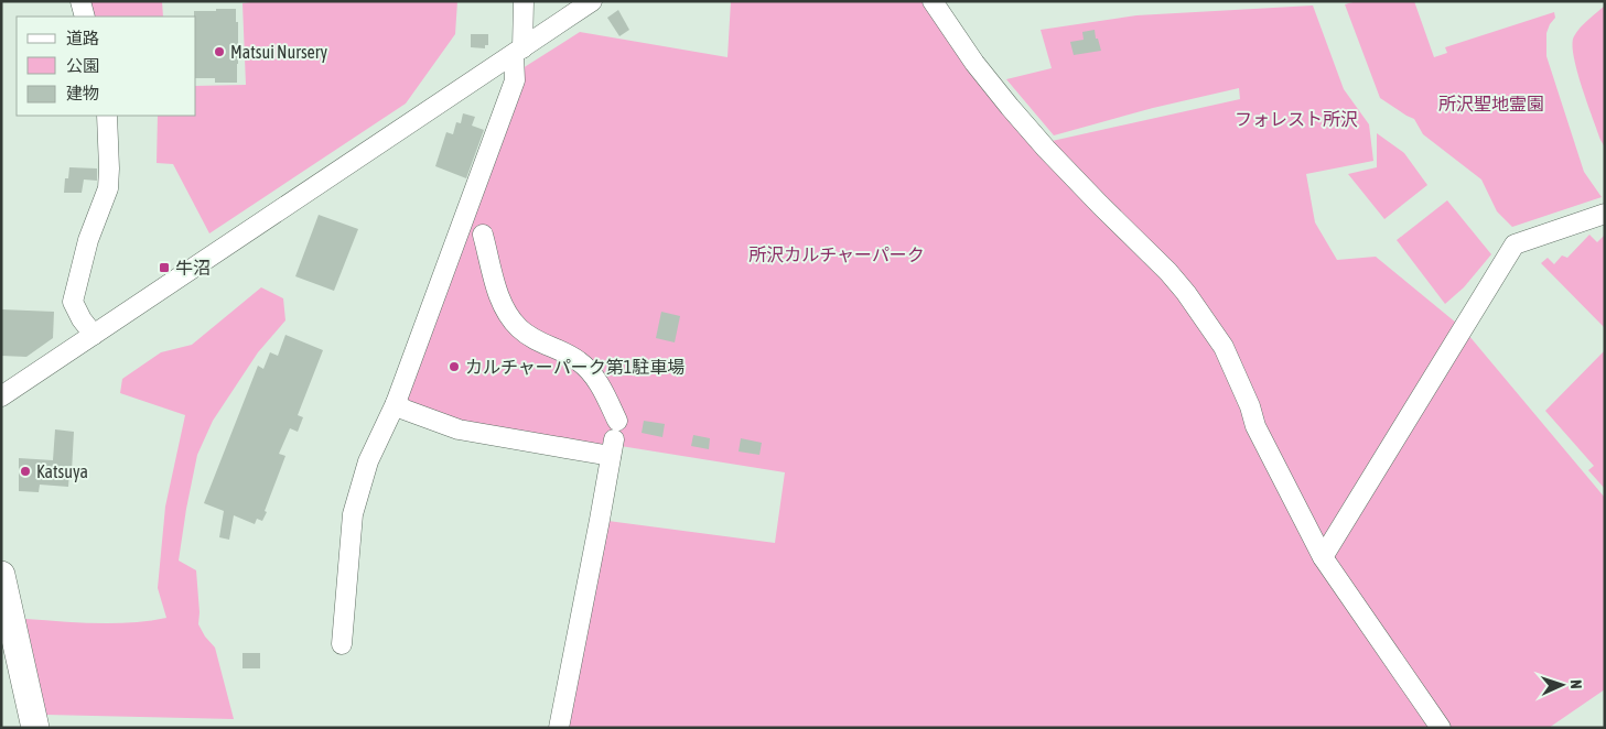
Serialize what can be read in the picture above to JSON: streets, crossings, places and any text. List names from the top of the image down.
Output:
{
  "parks": ["所沢聖地霊園", "フォレスト所沢", "所沢カルチャーパーク"],
  "places": {
    "other": ["Matsui Nursery", "カルチャーパーク第1駐車場", "Katsuya"],
    "transit": ["牛沼"]
  },
  "legend": ["道路", "公園", "建物"],
  "north": "right"
}
